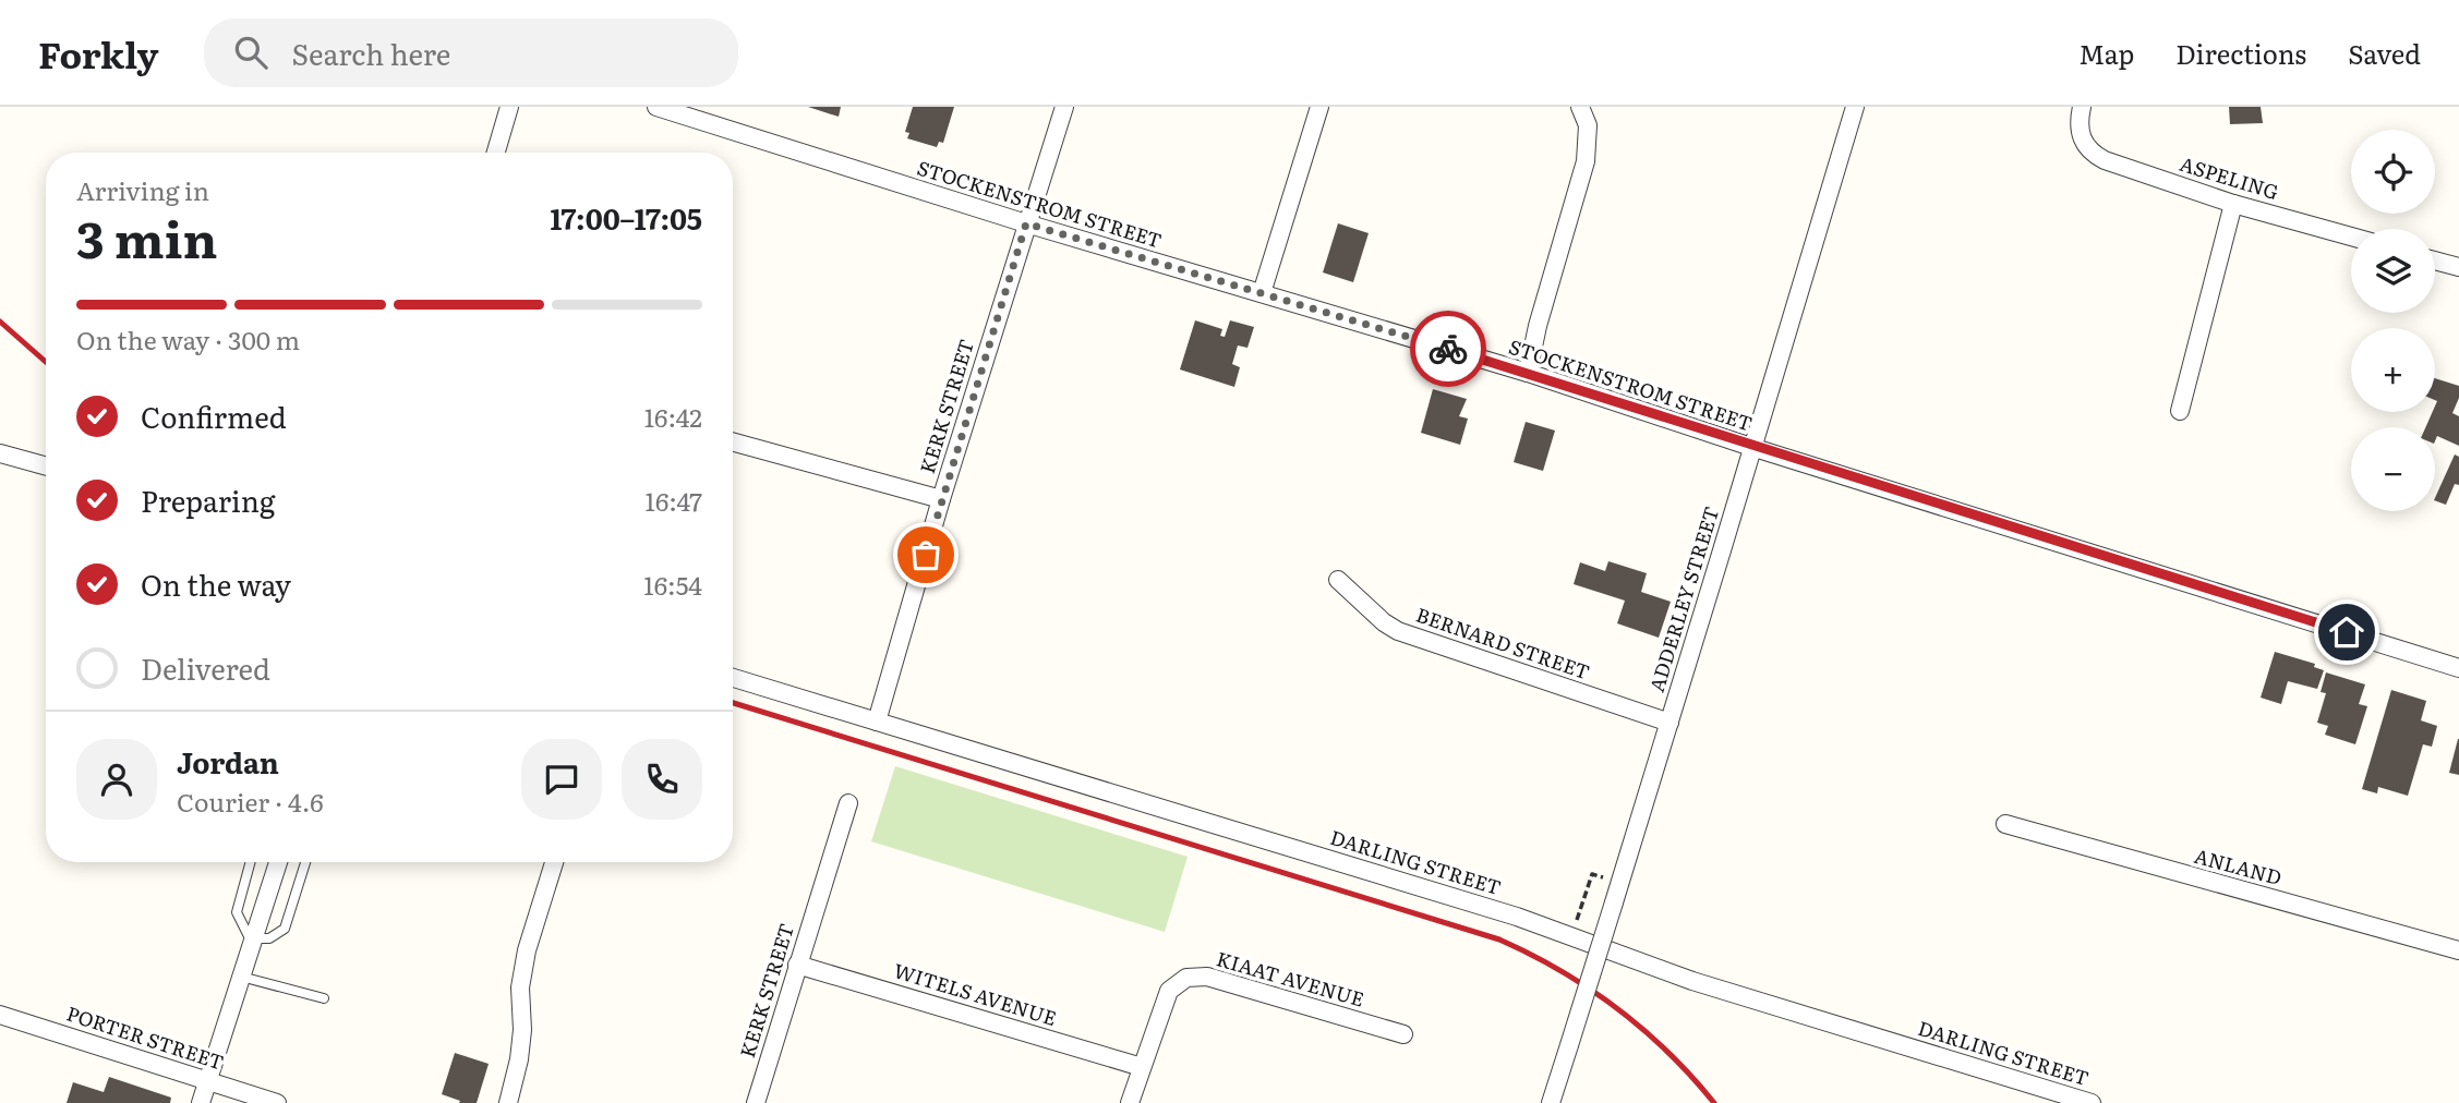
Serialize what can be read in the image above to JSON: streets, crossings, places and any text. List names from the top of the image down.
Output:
{
  "streets": {
    "street": [
      "ASPELING",
      "STOCKENSTROM STREET",
      "KERK STREET",
      "ADDERLEY STREET",
      "BERNARD STREET",
      "DARLING STREET",
      "ANLAND",
      "KIAAT AVENUE",
      "WITELS AVENUE",
      "PORTER STREET"
    ]
  },
  "crossings": [
    ["STOCKENSTROM STREET", "KERK STREET"],
    ["STOCKENSTROM STREET", "ADDERLEY STREET"],
    ["KERK STREET", "DARLING STREET"],
    ["KERK STREET", "WITELS AVENUE"],
    ["ADDERLEY STREET", "BERNARD STREET"],
    ["KIAAT AVENUE", "WITELS AVENUE"]
  ],
  "page": {
    "header": "Forkly",
    "search": "Search here",
    "nav": ["Map", "Directions", "Saved"],
    "map_buttons": ["+", "−"],
    "heading": ["3 min", "Arriving in", "17:00–17:05"],
    "panel": ["Jordan", "Courier · 4.6"],
    "bar": "On the way · 300 m",
    "list": [
      ["Confirmed", "16:42"],
      ["Preparing", "16:47"],
      ["On the way", "16:54"],
      "Delivered"
    ]
  }
}
